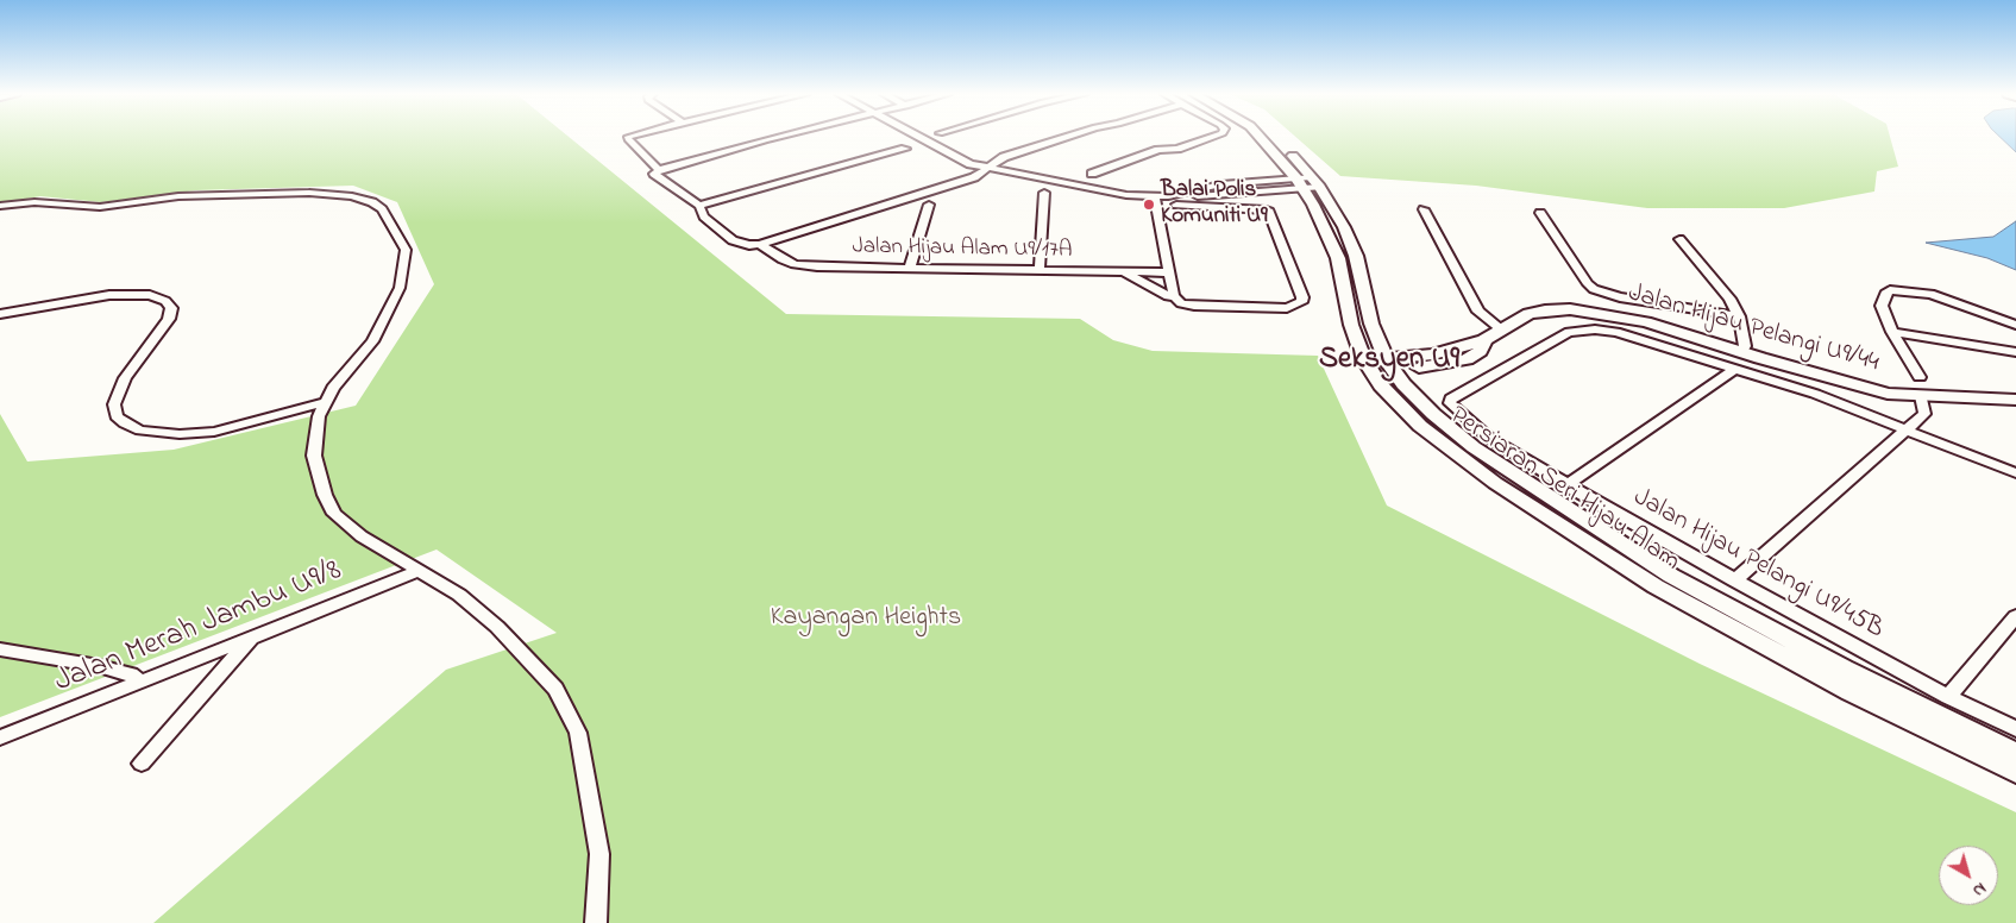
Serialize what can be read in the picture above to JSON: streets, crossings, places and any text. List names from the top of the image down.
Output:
{
  "streets": {
    "street": [
      "Jalan Hijau Alam U9/17A",
      "Jalan Hijau Pelangi U9/44",
      "Persiaran Seri Hijau Alam",
      "Jalan Hijau Pelangi U9/45B",
      "Jalan Merah Jambu U9/8"
    ]
  },
  "crossings": [
    ["Jalan Hijau Pelangi U9/44", "Persiaran Seri Hijau Alam"]
  ],
  "districts": ["Seksyen U9"],
  "parks": ["Kayangan Heights"],
  "places": ["Balai Polis Komuniti U9"],
  "north": "bottom right"
}
